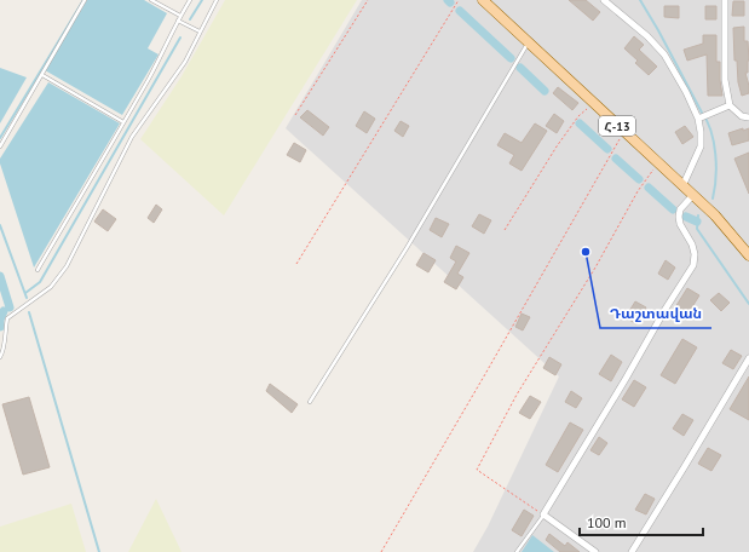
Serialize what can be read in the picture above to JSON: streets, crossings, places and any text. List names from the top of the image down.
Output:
{
  "streets": {
    "main road": ["Հ-13"]
  },
  "places": ["Դաշտավան"],
  "scale_bar": "100 m"
}
